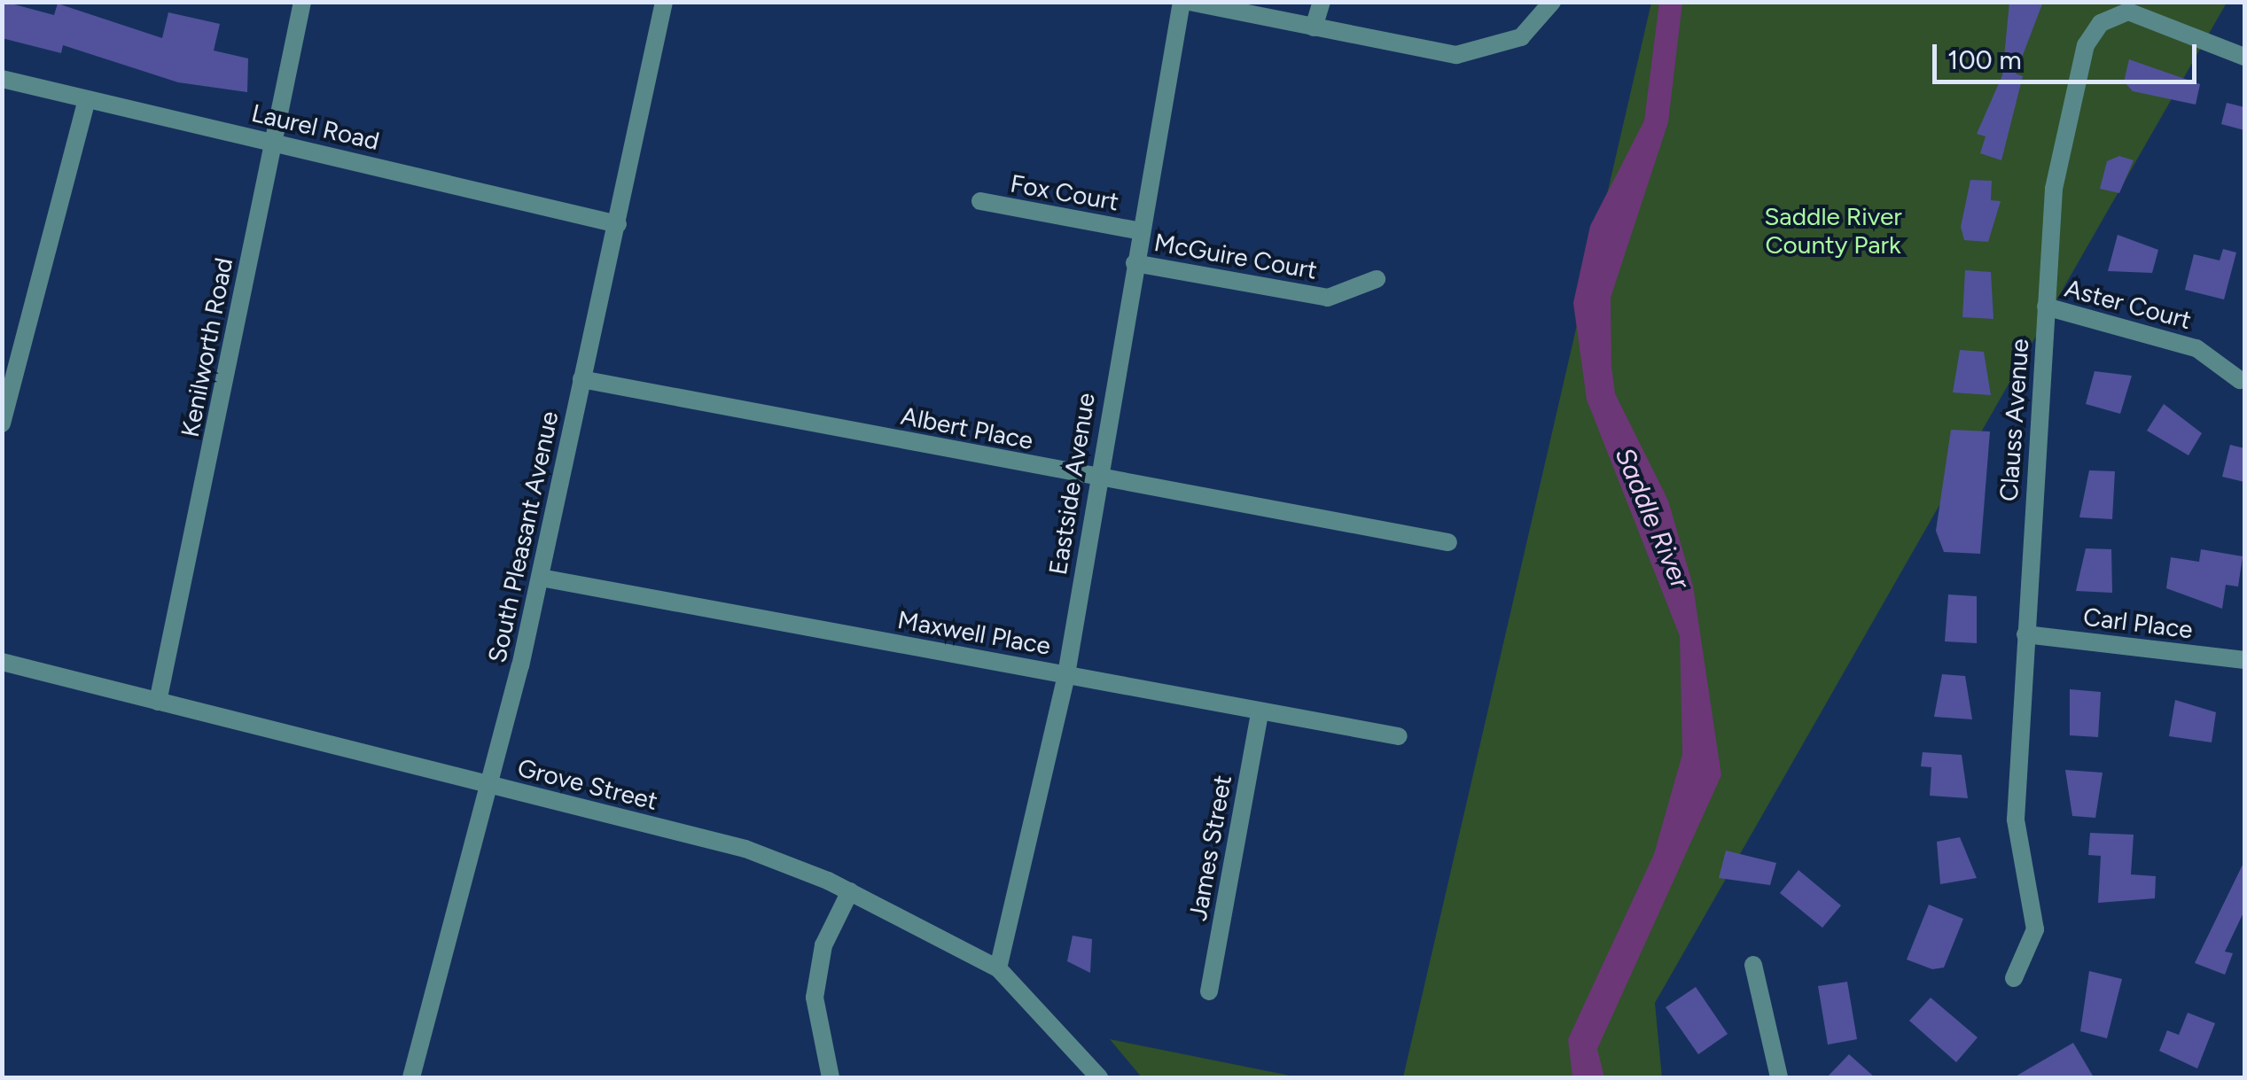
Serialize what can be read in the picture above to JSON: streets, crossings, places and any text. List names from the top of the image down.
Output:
{
  "streets": {
    "street": [
      "Laurel Road",
      "Fox Court",
      "McGuire Court",
      "Aster Court",
      "Kenilworth Road",
      "Clauss Avenue",
      "Albert Place",
      "Eastside Avenue",
      "South Pleasant Avenue",
      "Carl Place",
      "Maxwell Place",
      "Grove Street",
      "James Street"
    ]
  },
  "crossings": [
    ["Laurel Road", "Kenilworth Road"],
    ["Laurel Road", "South Pleasant Avenue"],
    ["Fox Court", "Eastside Avenue"],
    ["McGuire Court", "Eastside Avenue"],
    ["Aster Court", "Clauss Avenue"],
    ["Kenilworth Road", "Grove Street"],
    ["Clauss Avenue", "Carl Place"],
    ["Albert Place", "Eastside Avenue"],
    ["Albert Place", "South Pleasant Avenue"],
    ["Eastside Avenue", "Maxwell Place"],
    ["Eastside Avenue", "Grove Street"],
    ["South Pleasant Avenue", "Maxwell Place"],
    ["South Pleasant Avenue", "Grove Street"],
    ["Maxwell Place", "James Street"]
  ],
  "water": ["Saddle River"],
  "parks": ["Saddle River County Park"],
  "scale_bar": "100 m"
}
